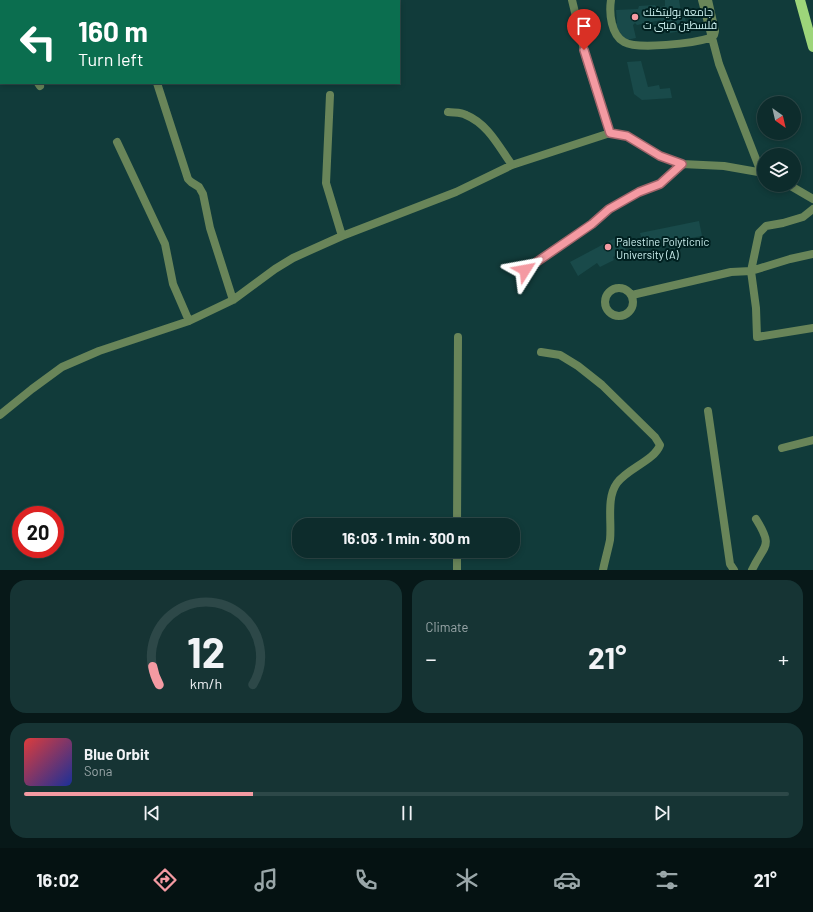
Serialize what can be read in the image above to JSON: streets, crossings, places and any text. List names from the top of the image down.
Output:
{
  "places": ["جامعة بوليتكنك فلسطين مبنى ت", "Palestine Polyticnic University (A)"],
  "north": "bottom right",
  "page": {
    "turn": ["160 m", "Turn left"],
    "limit": "20",
    "trip": "16:03 · 1 min · 300 m",
    "tile": "Climate",
    "heat": ["−", "21°", "+"],
    "song": ["Blue Orbit", "Sona"],
    "tabs": ["16:02", "21°"],
    "gauge": ["12", "km/h"]
  }
}
